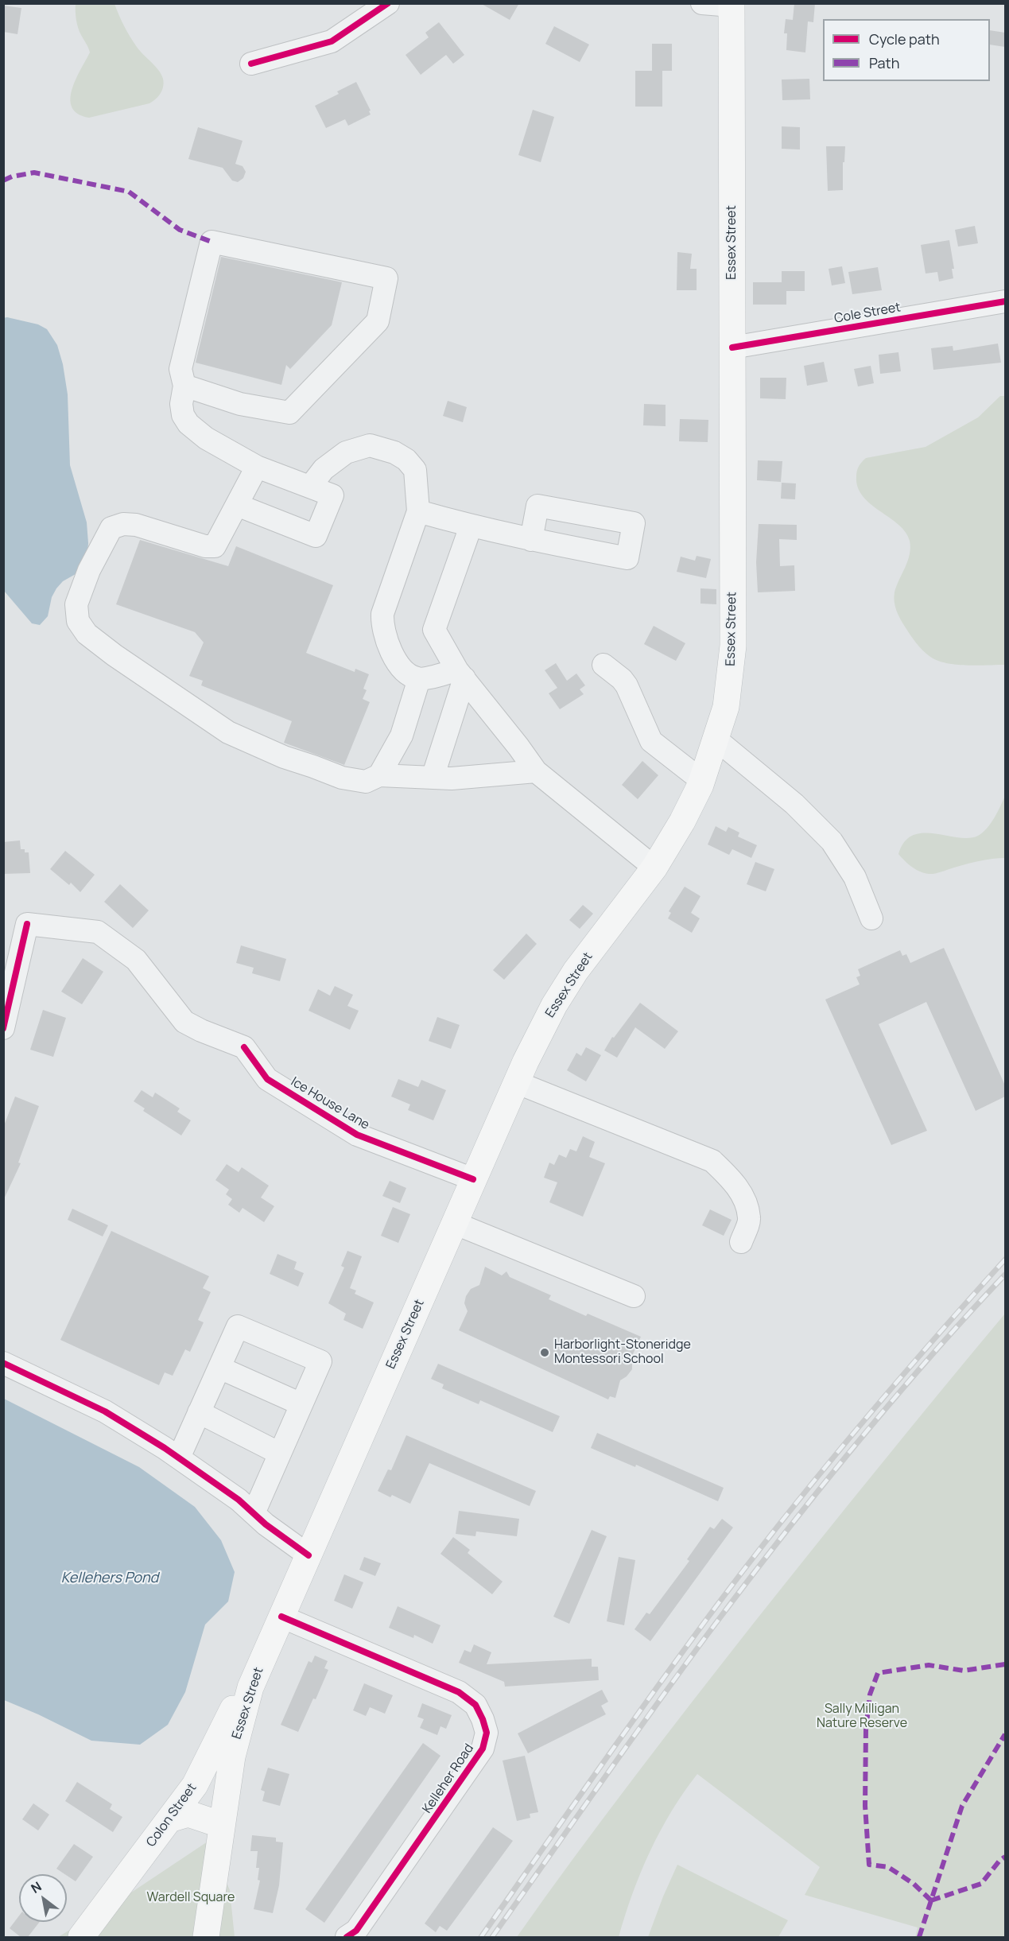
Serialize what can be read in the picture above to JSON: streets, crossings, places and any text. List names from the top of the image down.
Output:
{
  "streets": {
    "main road": ["Essex Street", "Colon Street"],
    "street": ["Cole Street", "Ice House Lane", "Kelleher Road"]
  },
  "crossings": [
    ["Essex Street", "Cole Street"],
    ["Essex Street", "Ice House Lane"],
    ["Essex Street", "Kelleher Road"],
    ["Essex Street", "Colon Street"]
  ],
  "water": ["Kellehers Pond"],
  "parks": ["Sally Milligan Nature Reserve", "Wardell Square"],
  "places": ["Harborlight-Stoneridge Montessori School"],
  "legend": ["Cycle path", "Path"],
  "north": "top left"
}
